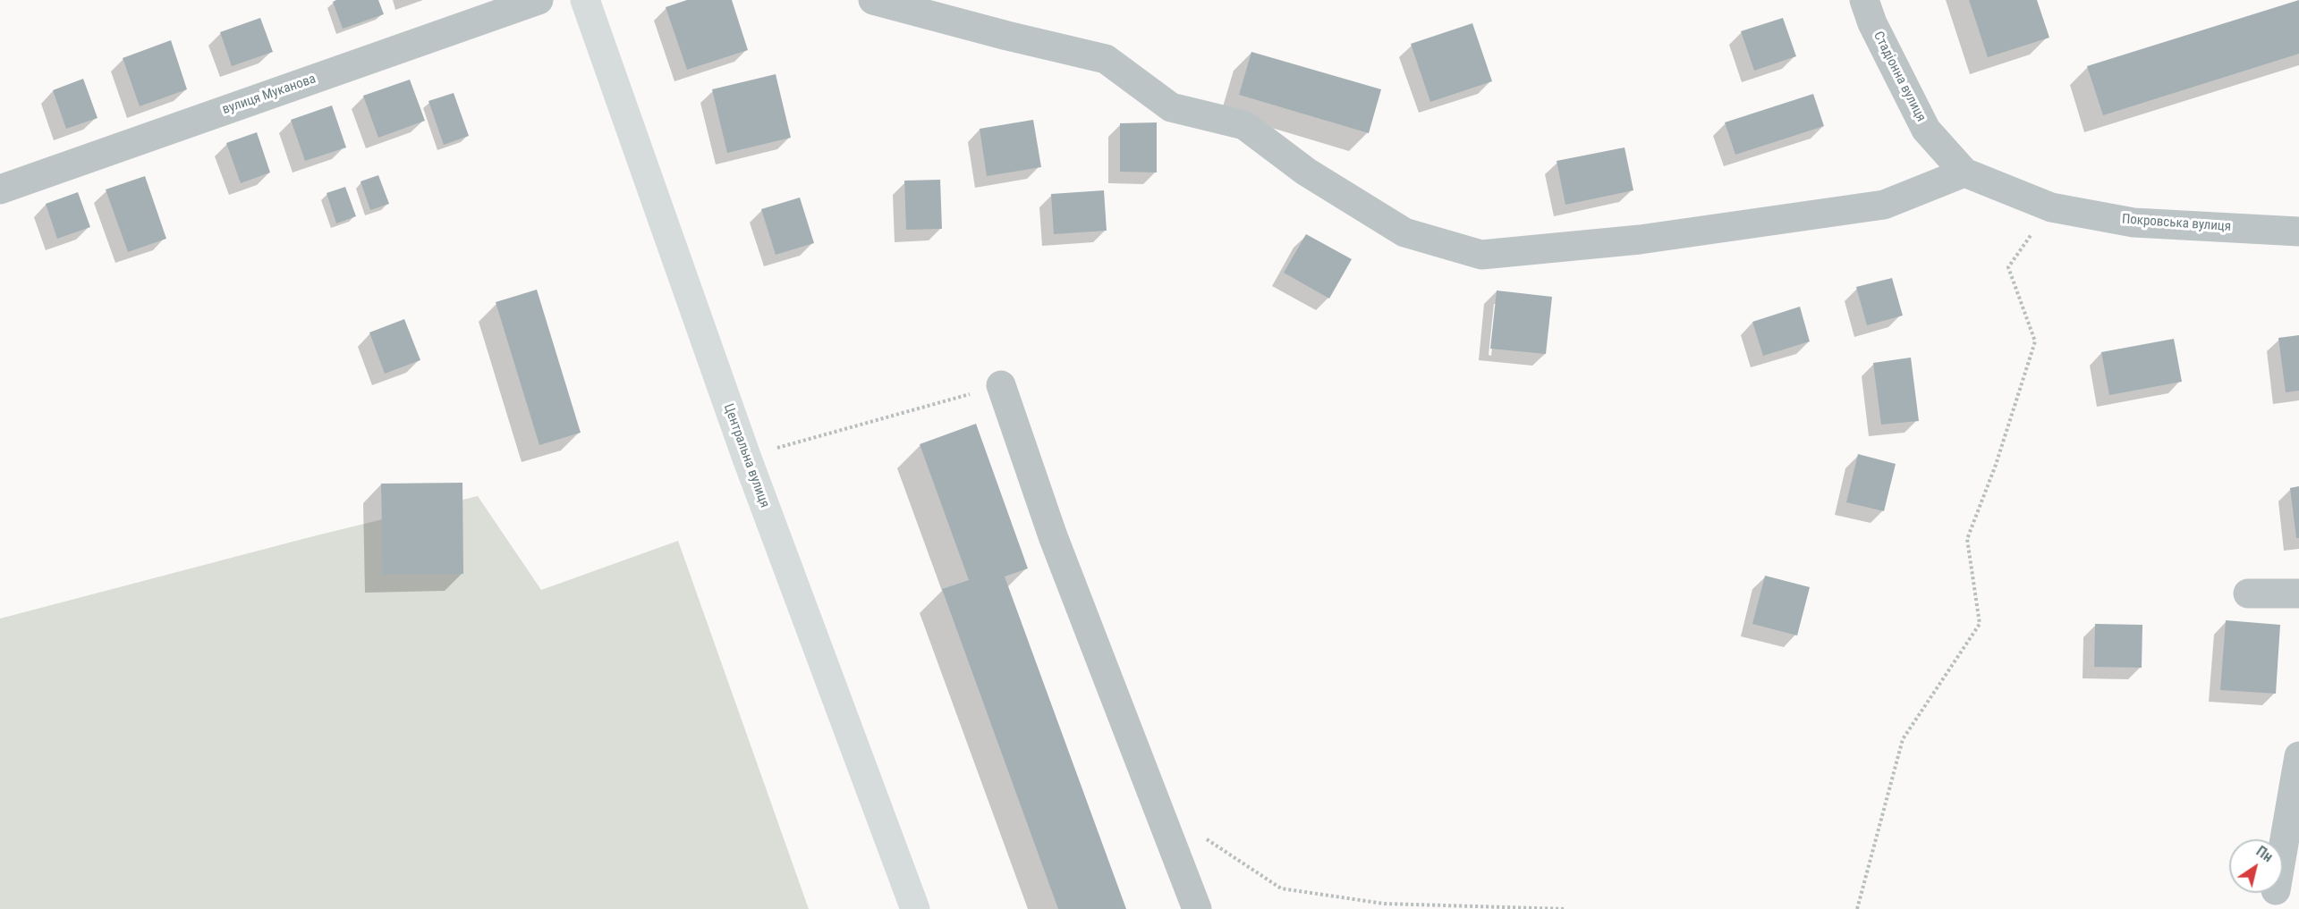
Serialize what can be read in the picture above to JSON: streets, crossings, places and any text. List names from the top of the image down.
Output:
{
  "streets": {
    "main road": ["Центральна вулиця"],
    "street": ["Стадіонна вулиця", "вулиця Муканова", "Покровська вулиця"]
  },
  "crossings": [
    ["Стадіонна вулиця", "Покровська вулиця"]
  ],
  "north": "top right"
}
